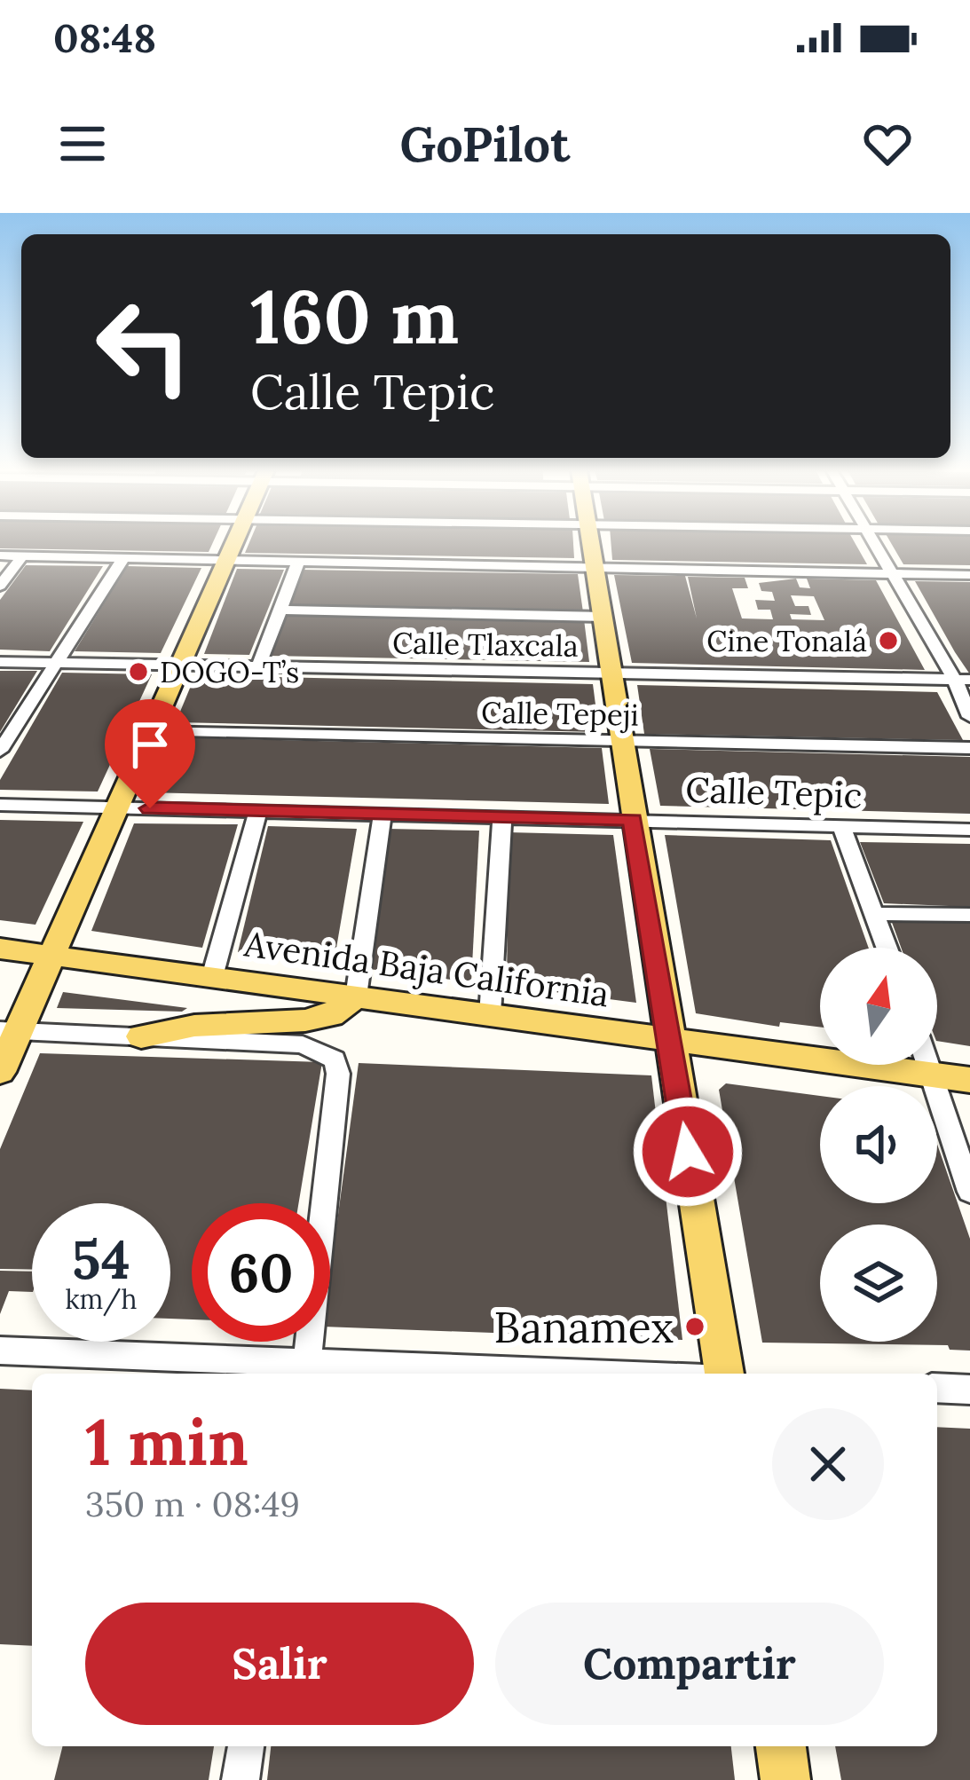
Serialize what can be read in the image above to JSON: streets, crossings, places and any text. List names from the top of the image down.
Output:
{
  "streets": {
    "main road": ["Avenida Baja California"],
    "street": ["Calle Tlaxcala", "Calle Tepeji", "Calle Tepic"]
  },
  "places": ["Cine Tonalá", "DOGO-T’s", "Banamex"],
  "north": "top",
  "page": {
    "status": "08:48",
    "header": "GoPilot",
    "turn": ["160 m", "Calle Tepic"],
    "speed": "54 km/h",
    "limit": "60",
    "heading": ["1 min", "350 m · 08:49"],
    "buttons": ["Salir", "Compartir"]
  }
}
